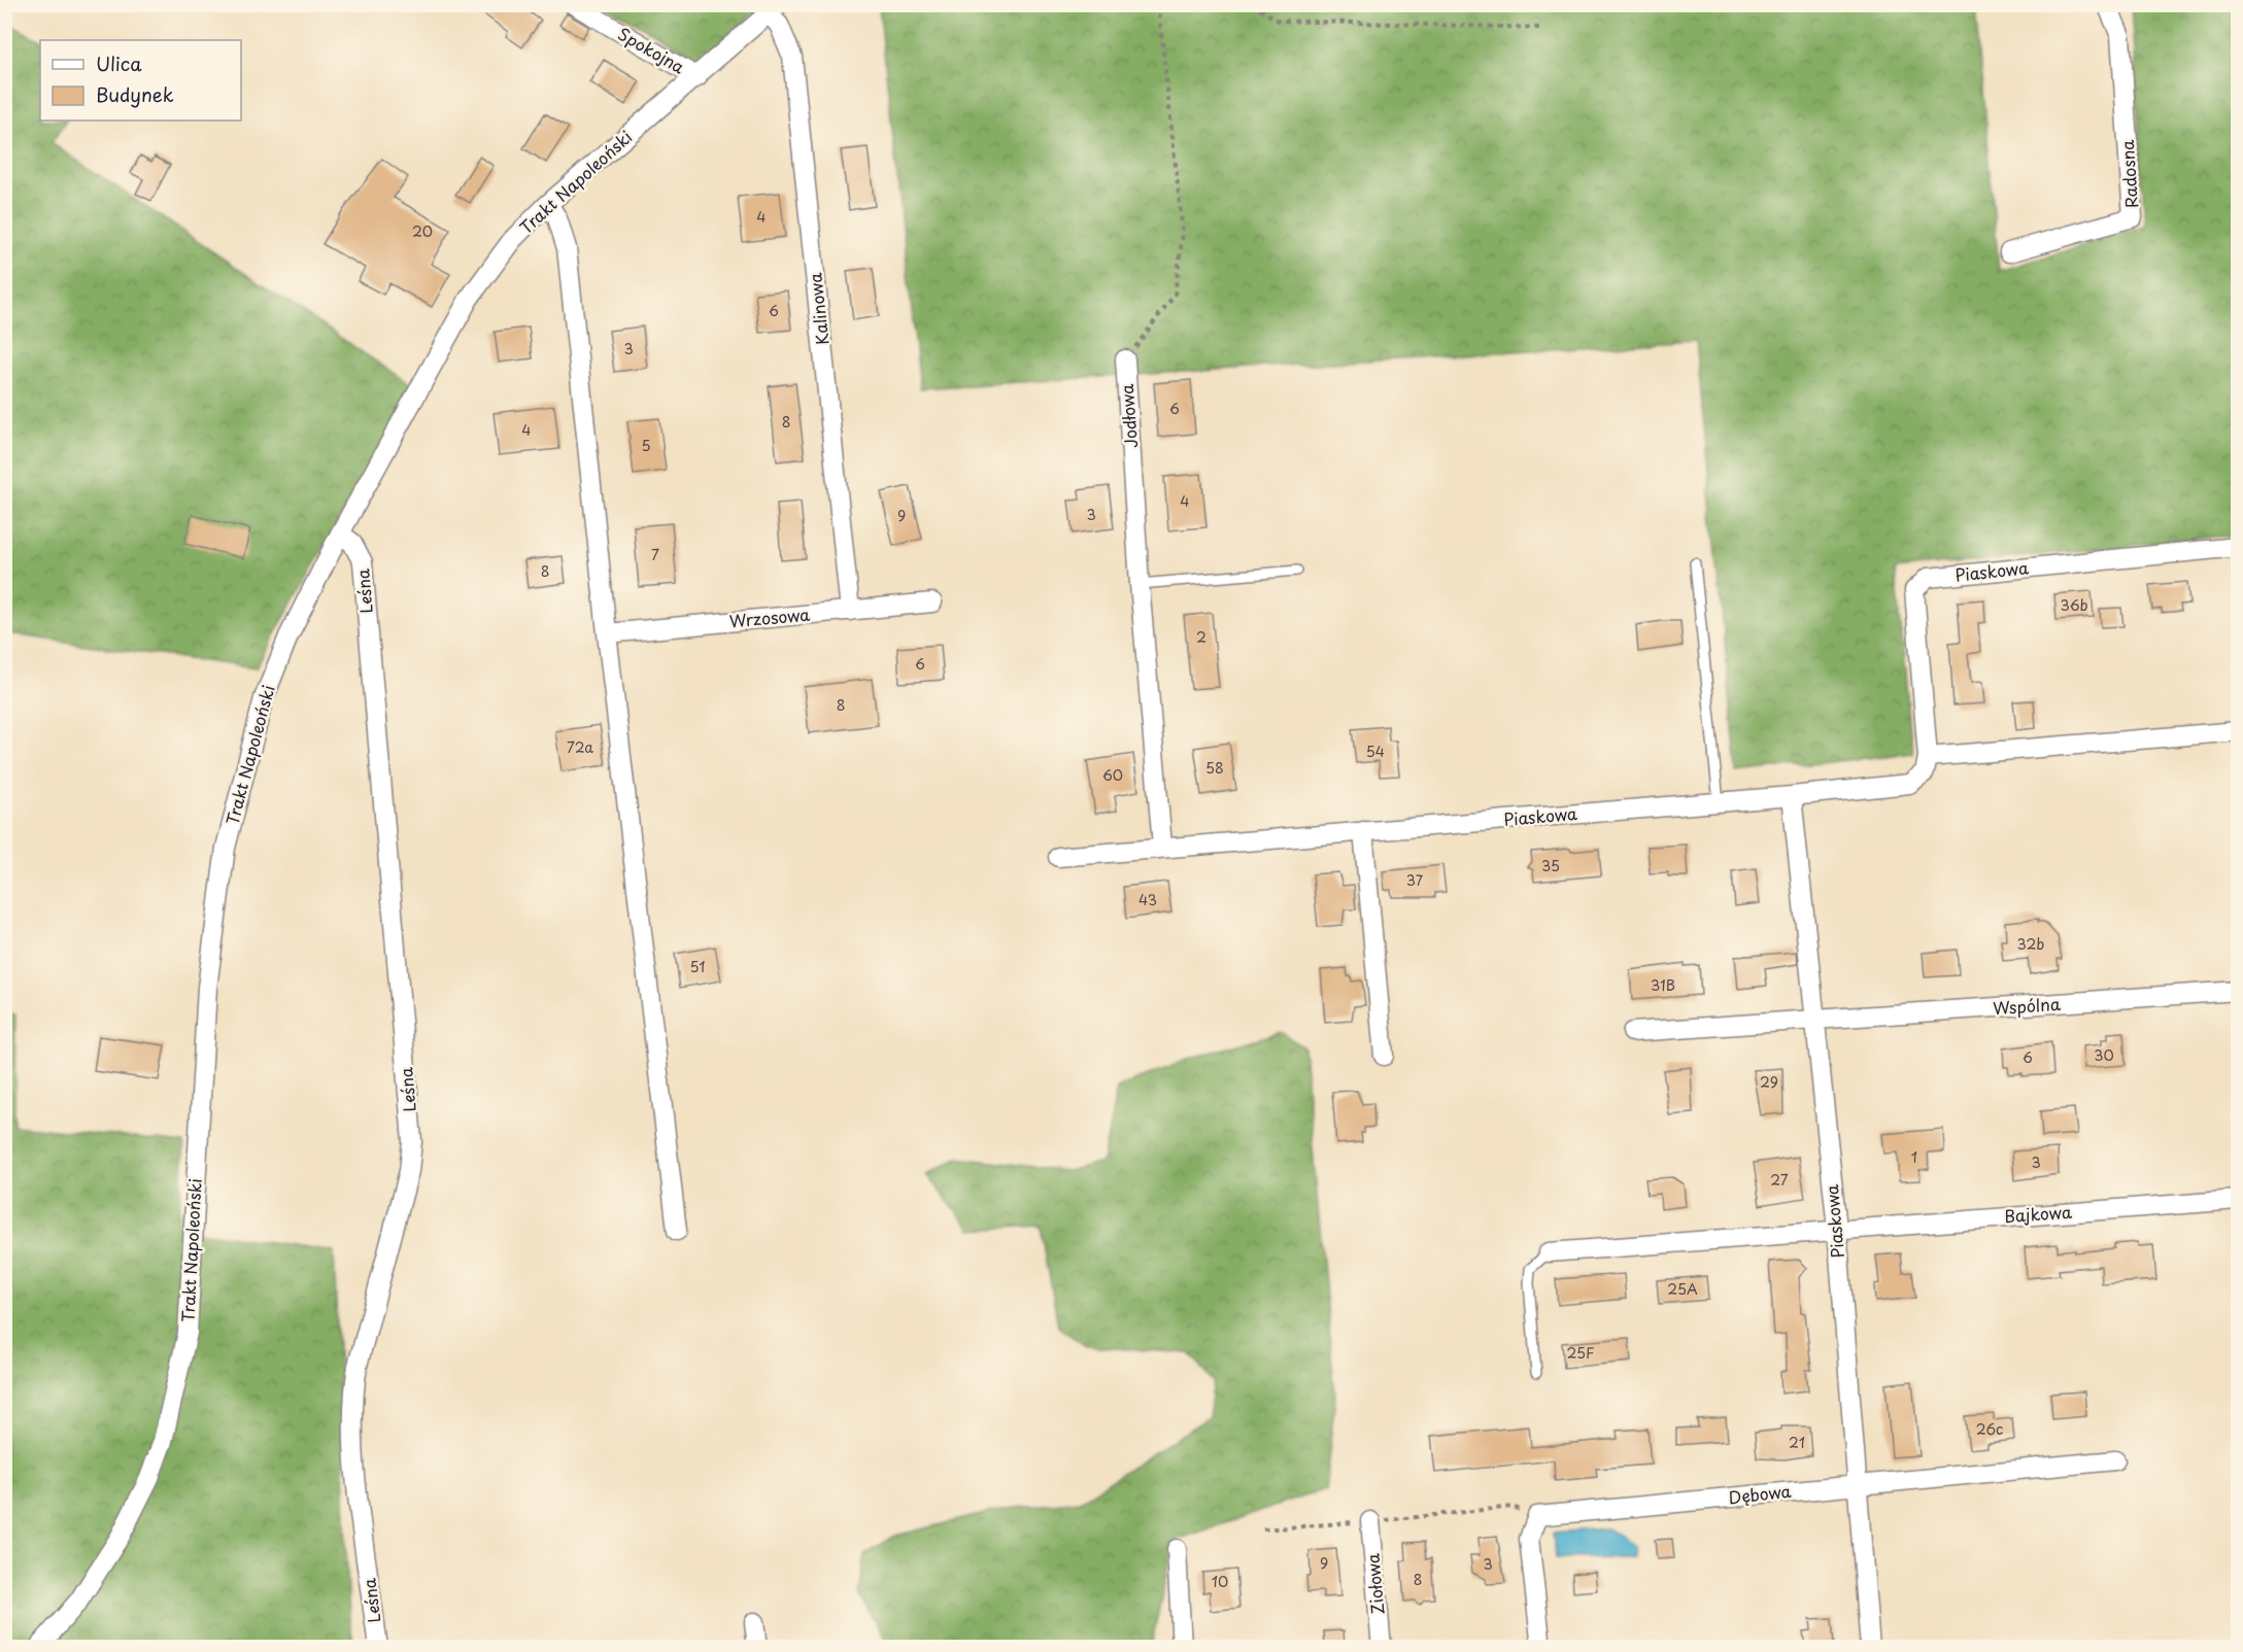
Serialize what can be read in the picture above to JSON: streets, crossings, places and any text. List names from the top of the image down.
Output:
{
  "streets": {
    "street": [
      "Spokojna",
      "Radosna",
      "Trakt Napoleoński",
      "Kalinowa",
      "Jodłowa",
      "Piaskowa",
      "Leśna",
      "Wrzosowa",
      "Wspólna",
      "Bajkowa",
      "Dębowa",
      "Ziołowa"
    ]
  },
  "crossings": [
    ["Spokojna", "Trakt Napoleoński"],
    ["Trakt Napoleoński", "Kalinowa"],
    ["Trakt Napoleoński", "Leśna"],
    ["Kalinowa", "Wrzosowa"],
    ["Jodłowa", "Piaskowa"],
    ["Piaskowa", "Wspólna"],
    ["Piaskowa", "Bajkowa"],
    ["Piaskowa", "Dębowa"]
  ],
  "house_numbers": [
    "4",
    "20",
    "6",
    "3",
    "6",
    "8",
    "4",
    "5",
    "4",
    "3",
    "9",
    "7",
    "8",
    "36b",
    "2",
    "6",
    "8",
    "72a",
    "54",
    "58",
    "60",
    "35",
    "37",
    "43",
    "32b",
    "51",
    "31B",
    "30",
    "6",
    "29",
    "1",
    "3",
    "27",
    "25A",
    "25F",
    "26c",
    "21",
    "9",
    "3",
    "8",
    "10"
  ],
  "legend": ["Ulica", "Budynek"]
}
